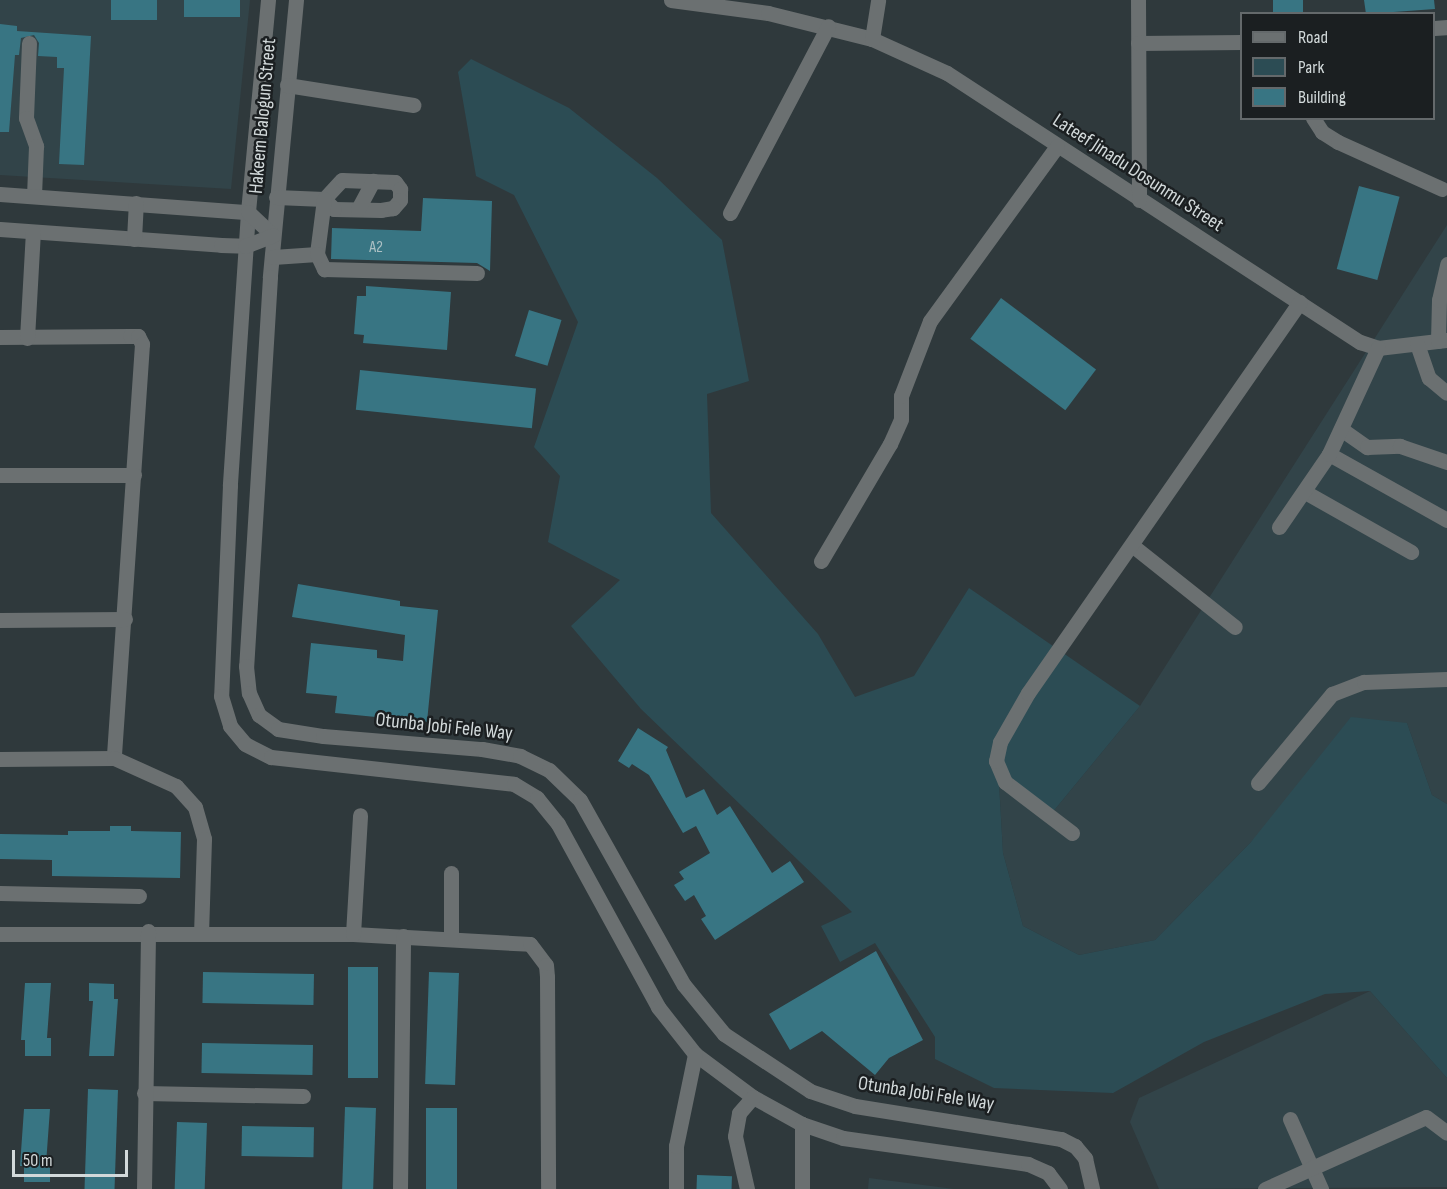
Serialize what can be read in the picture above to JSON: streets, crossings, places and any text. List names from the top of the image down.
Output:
{
  "streets": {
    "street": ["Hakeem Balogun Street", "Lateef Jinadu Dosunmu Street", "Otunba Jobi Fele Way"]
  },
  "crossings": [
    ["Hakeem Balogun Street", "Otunba Jobi Fele Way"]
  ],
  "house_numbers": ["A2"],
  "legend": ["Road", "Park", "Building"],
  "scale_bar": "50 m"
}
